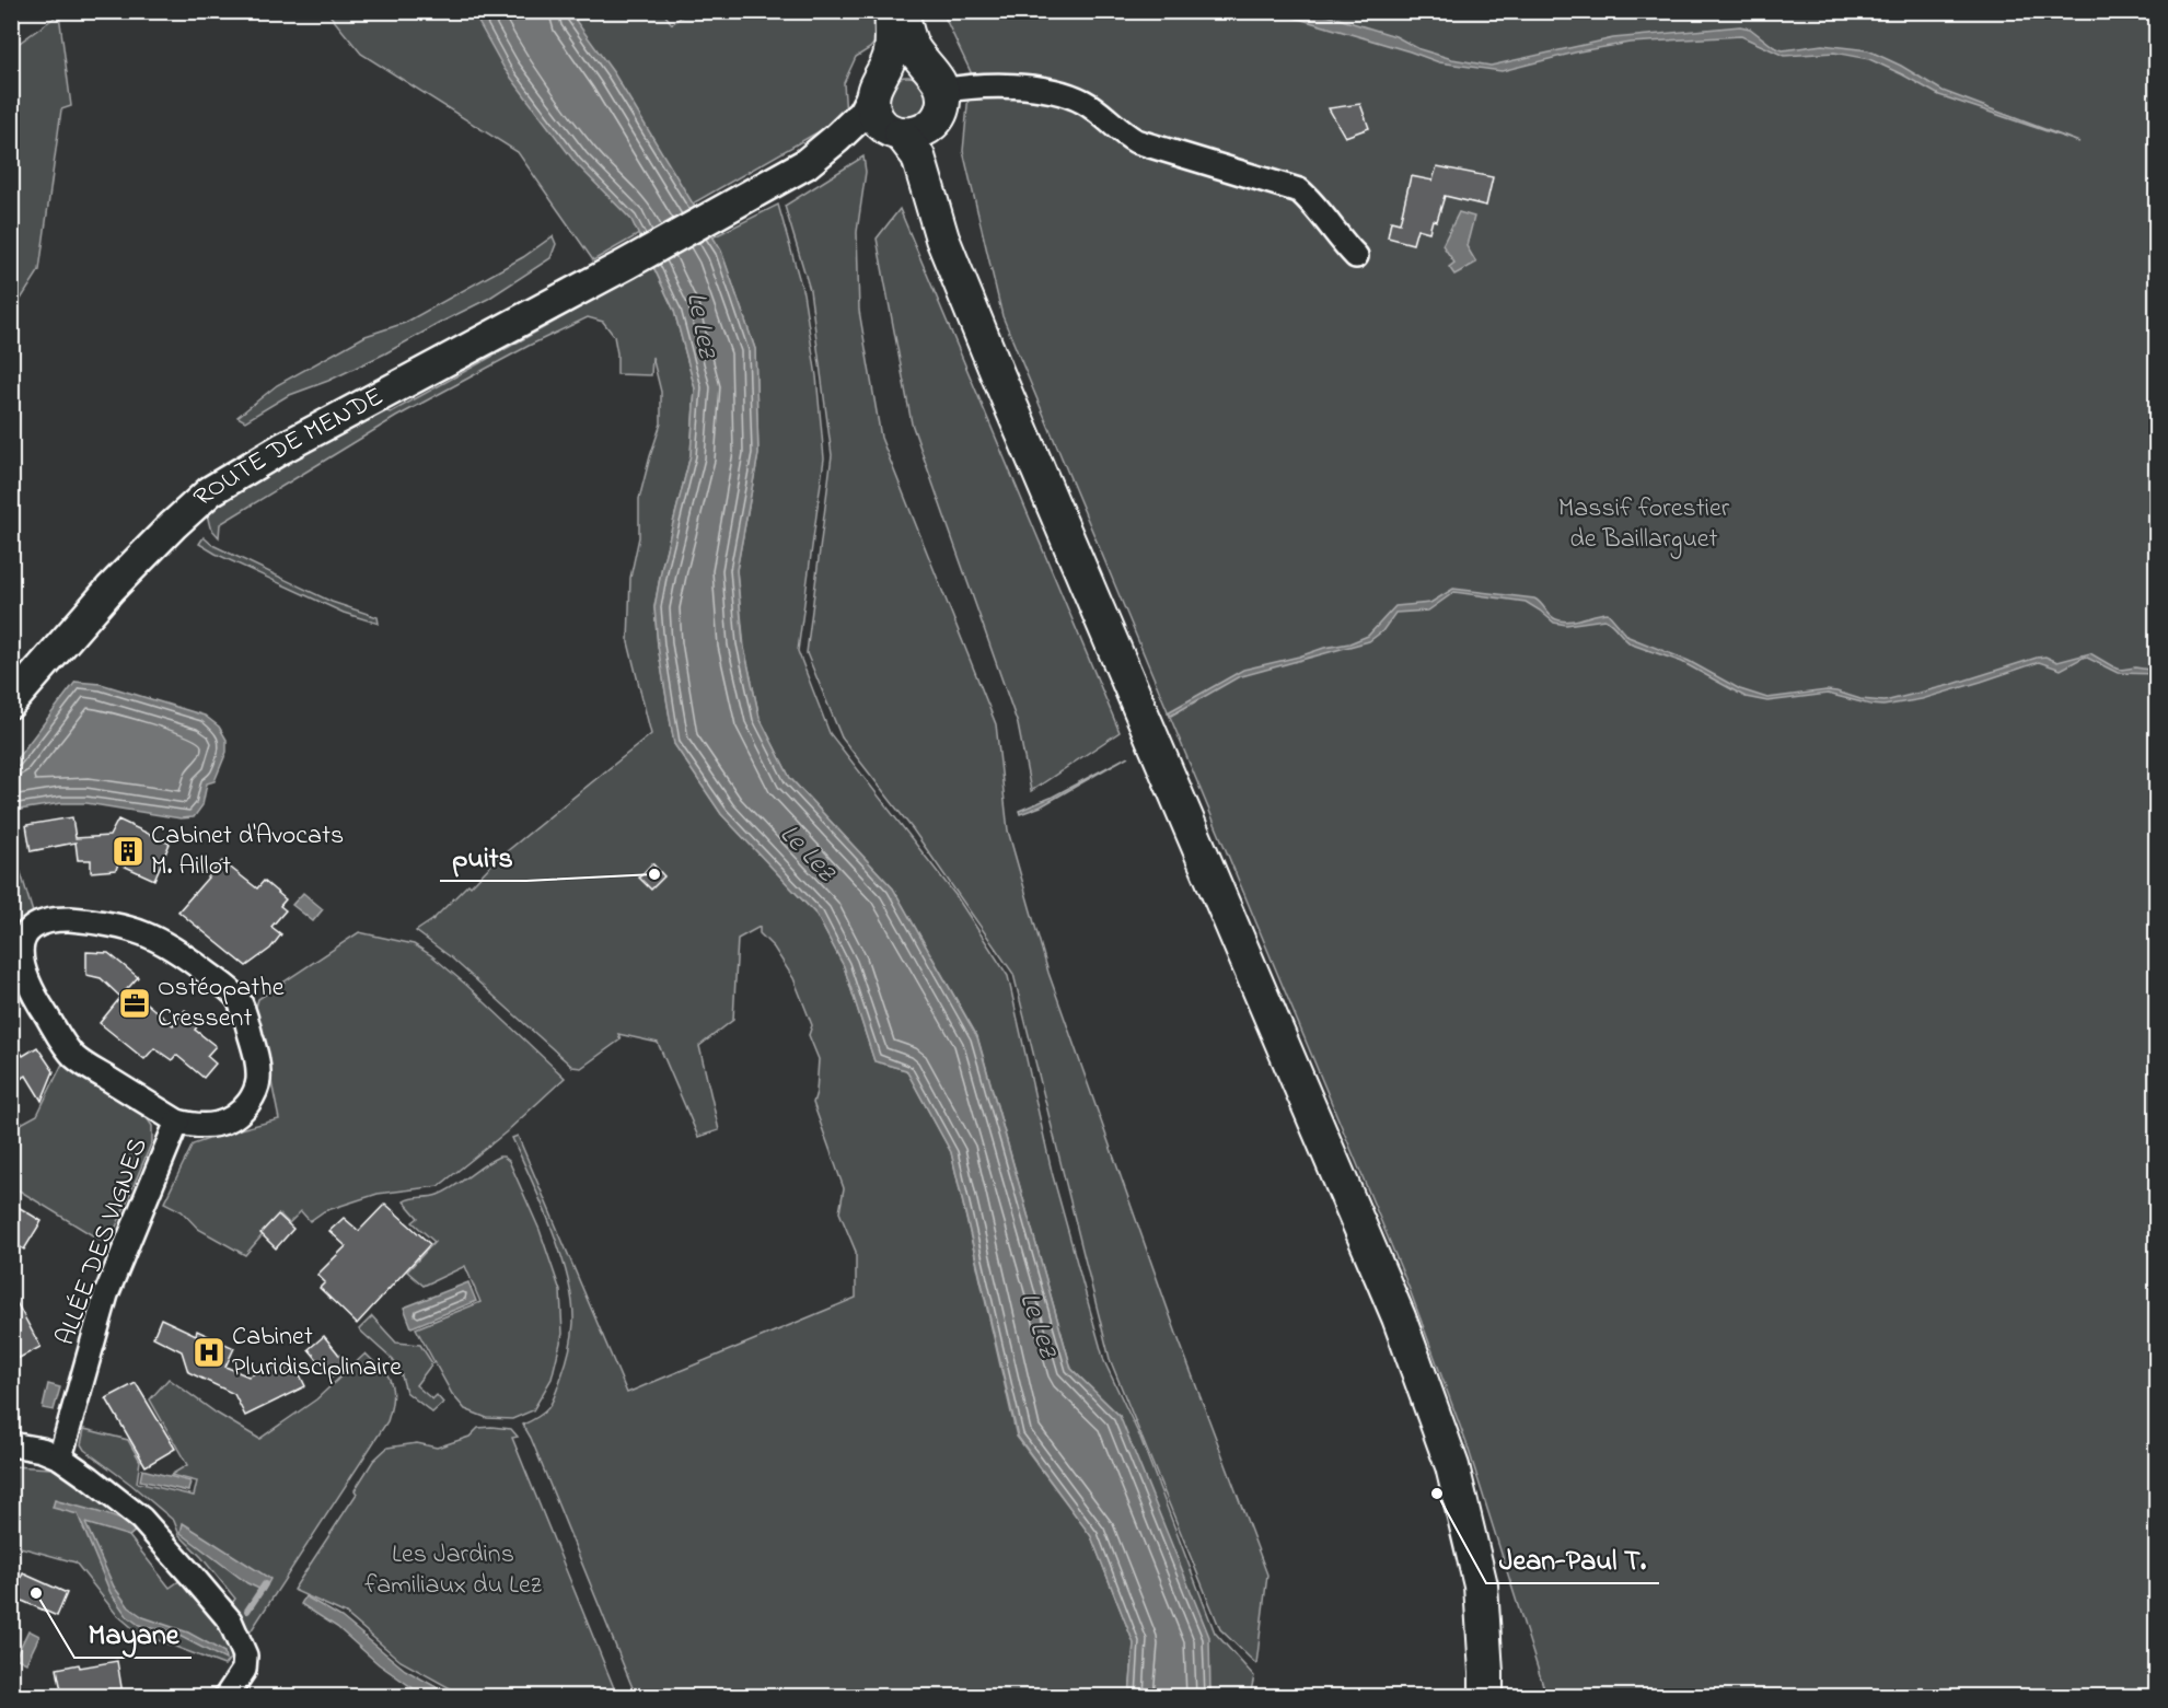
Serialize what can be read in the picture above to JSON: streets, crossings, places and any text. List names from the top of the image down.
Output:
{
  "streets": {
    "street": ["ROUTE DE MENDE", "ALLÉE DES VIGNES"]
  },
  "water": ["Le Lez"],
  "parks": ["Massif forestier de Baillarguet", "Les Jardins familiaux du Lez"],
  "places": {
    "building": ["Cabinet d'Avocats M. Aillot"],
    "other": ["puits", "Jean-Paul T.", "Mayane"],
    "office": ["Ostéopathe Cressent"],
    "hospital": ["Cabinet Pluridisciplinaire"]
  }
}
